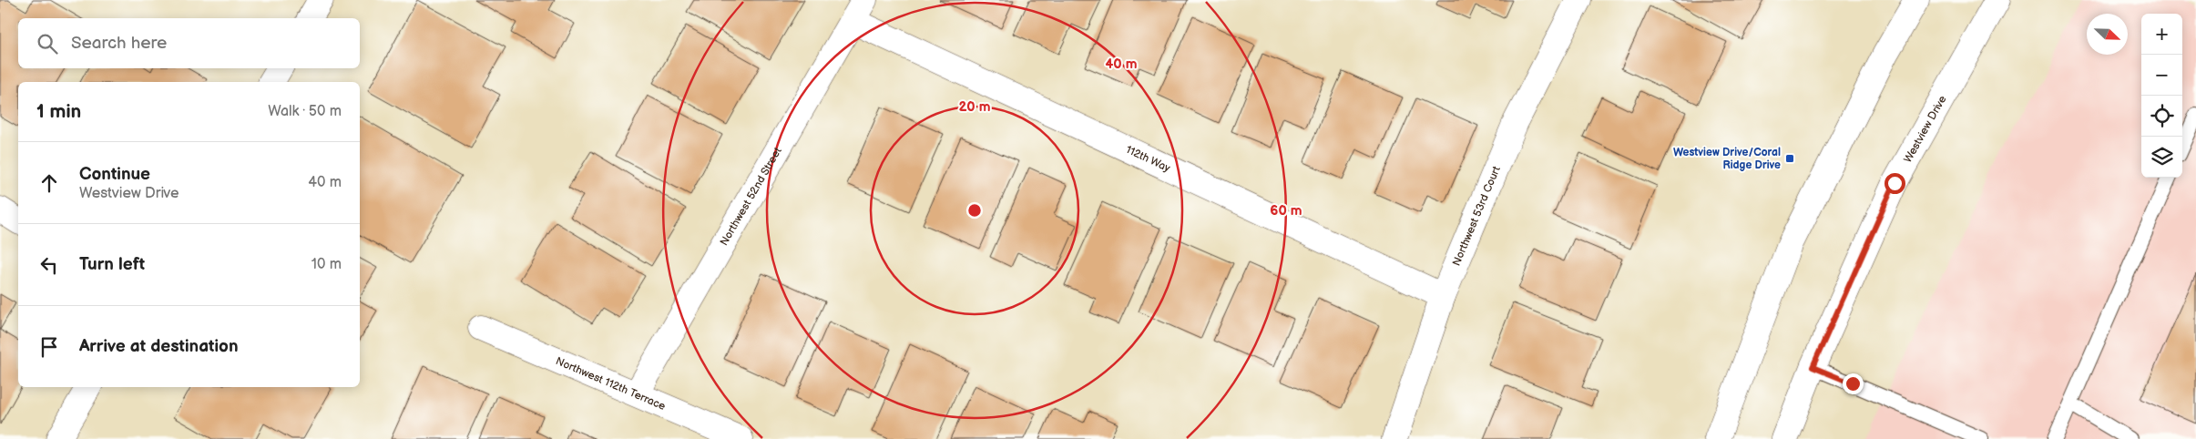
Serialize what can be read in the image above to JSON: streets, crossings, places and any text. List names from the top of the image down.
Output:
{
  "streets": {
    "street": [
      "Westview Drive",
      "112th Way",
      "Northwest 52nd Street",
      "Northwest 53rd Court",
      "Northwest 112th Terrace"
    ]
  },
  "crossings": [
    ["112th Way", "Northwest 52nd Street"],
    ["112th Way", "Northwest 53rd Court"],
    ["Northwest 52nd Street", "Northwest 112th Terrace"]
  ],
  "places": {
    "transit": ["Westview Drive/Coral Ridge Drive"]
  },
  "north": "bottom right",
  "page": {
    "map_buttons": ["+", "−"],
    "search": "Search here",
    "heading": ["1 min", "Walk · 50 m"],
    "list": [
      ["Continue", "Westview Drive", "40 m"],
      ["Turn left", "10 m"],
      "Arrive at destination"
    ]
  },
  "rings": ["40 m", "20 m", "60 m"]
}
